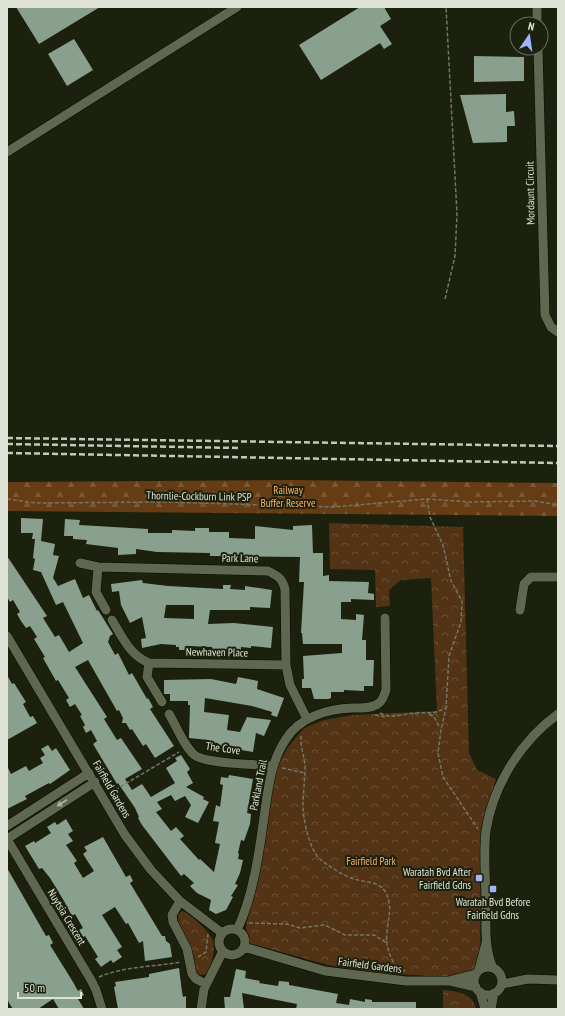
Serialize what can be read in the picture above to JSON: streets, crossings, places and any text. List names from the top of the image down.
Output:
{
  "streets": {
    "street": [
      "Mordaunt Circuit",
      "Park Lane",
      "Newhaven Place",
      "The Cove",
      "Parkland Trail",
      "Fairfield Gardens",
      "Nuytsia Crescent"
    ],
    "path": ["Thornlie-Cockburn Link PSP"]
  },
  "crossings": [
    ["Park Lane", "Newhaven Place"],
    ["Park Lane", "Parkland Trail"],
    ["The Cove", "Parkland Trail"],
    ["Parkland Trail", "Fairfield Gardens"]
  ],
  "parks": ["Railway Buffer Reserve", "Fairfield Park"],
  "places": {
    "transit": ["Waratah Bvd After Fairfield Gdns", "Waratah Bvd Before Fairfield Gdns"]
  },
  "scale_bar": "50 m",
  "north": "top"
}
